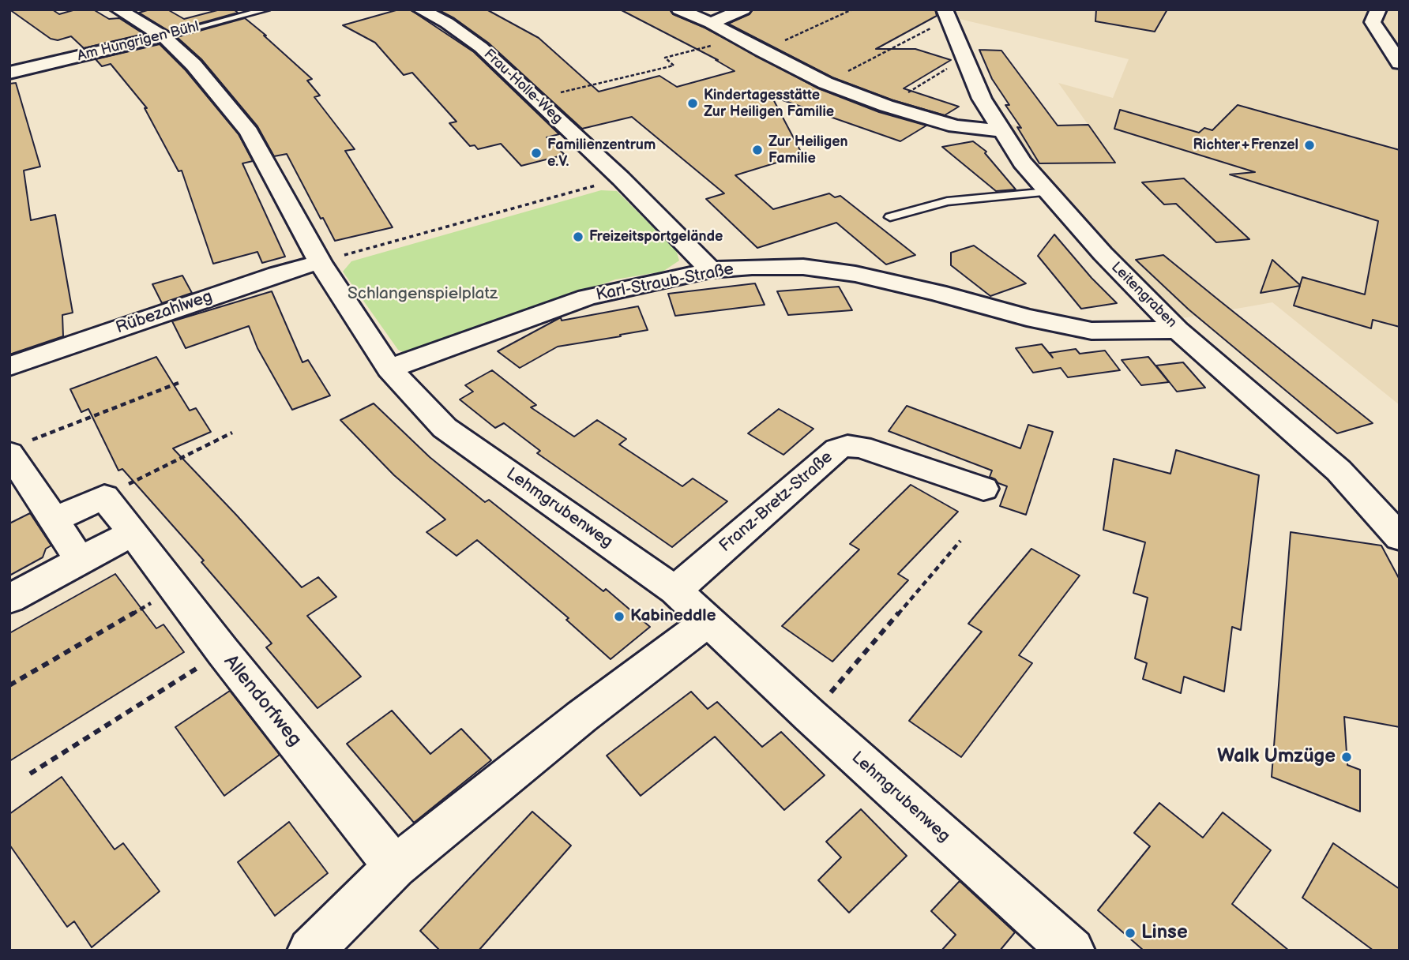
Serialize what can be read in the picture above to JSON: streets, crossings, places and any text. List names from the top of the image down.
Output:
{
  "streets": {
    "street": [
      "Am Hungrigen Bühl",
      "Frau-Holle-Weg",
      "Karl-Straub-Straße",
      "Leitengraben",
      "Rübezahlweg",
      "Franz-Bretz-Straße",
      "Lehmgrubenweg",
      "Allendorfweg"
    ]
  },
  "crossings": [
    ["Am Hungrigen Bühl", "Lehmgrubenweg"],
    ["Frau-Holle-Weg", "Karl-Straub-Straße"],
    ["Karl-Straub-Straße", "Leitengraben"],
    ["Karl-Straub-Straße", "Lehmgrubenweg"],
    ["Rübezahlweg", "Lehmgrubenweg"],
    ["Franz-Bretz-Straße", "Lehmgrubenweg"]
  ],
  "parks": ["Schlangenspielplatz"],
  "places": [
    "Kindertagesstätte Zur Heiligen Familie",
    "Richter+Frenzel",
    "Zur Heiligen Familie",
    "Familienzentrum e.V.",
    "Freizeitsportgelände",
    "Kabineddle",
    "Walk Umzüge",
    "Linse"
  ]
}
